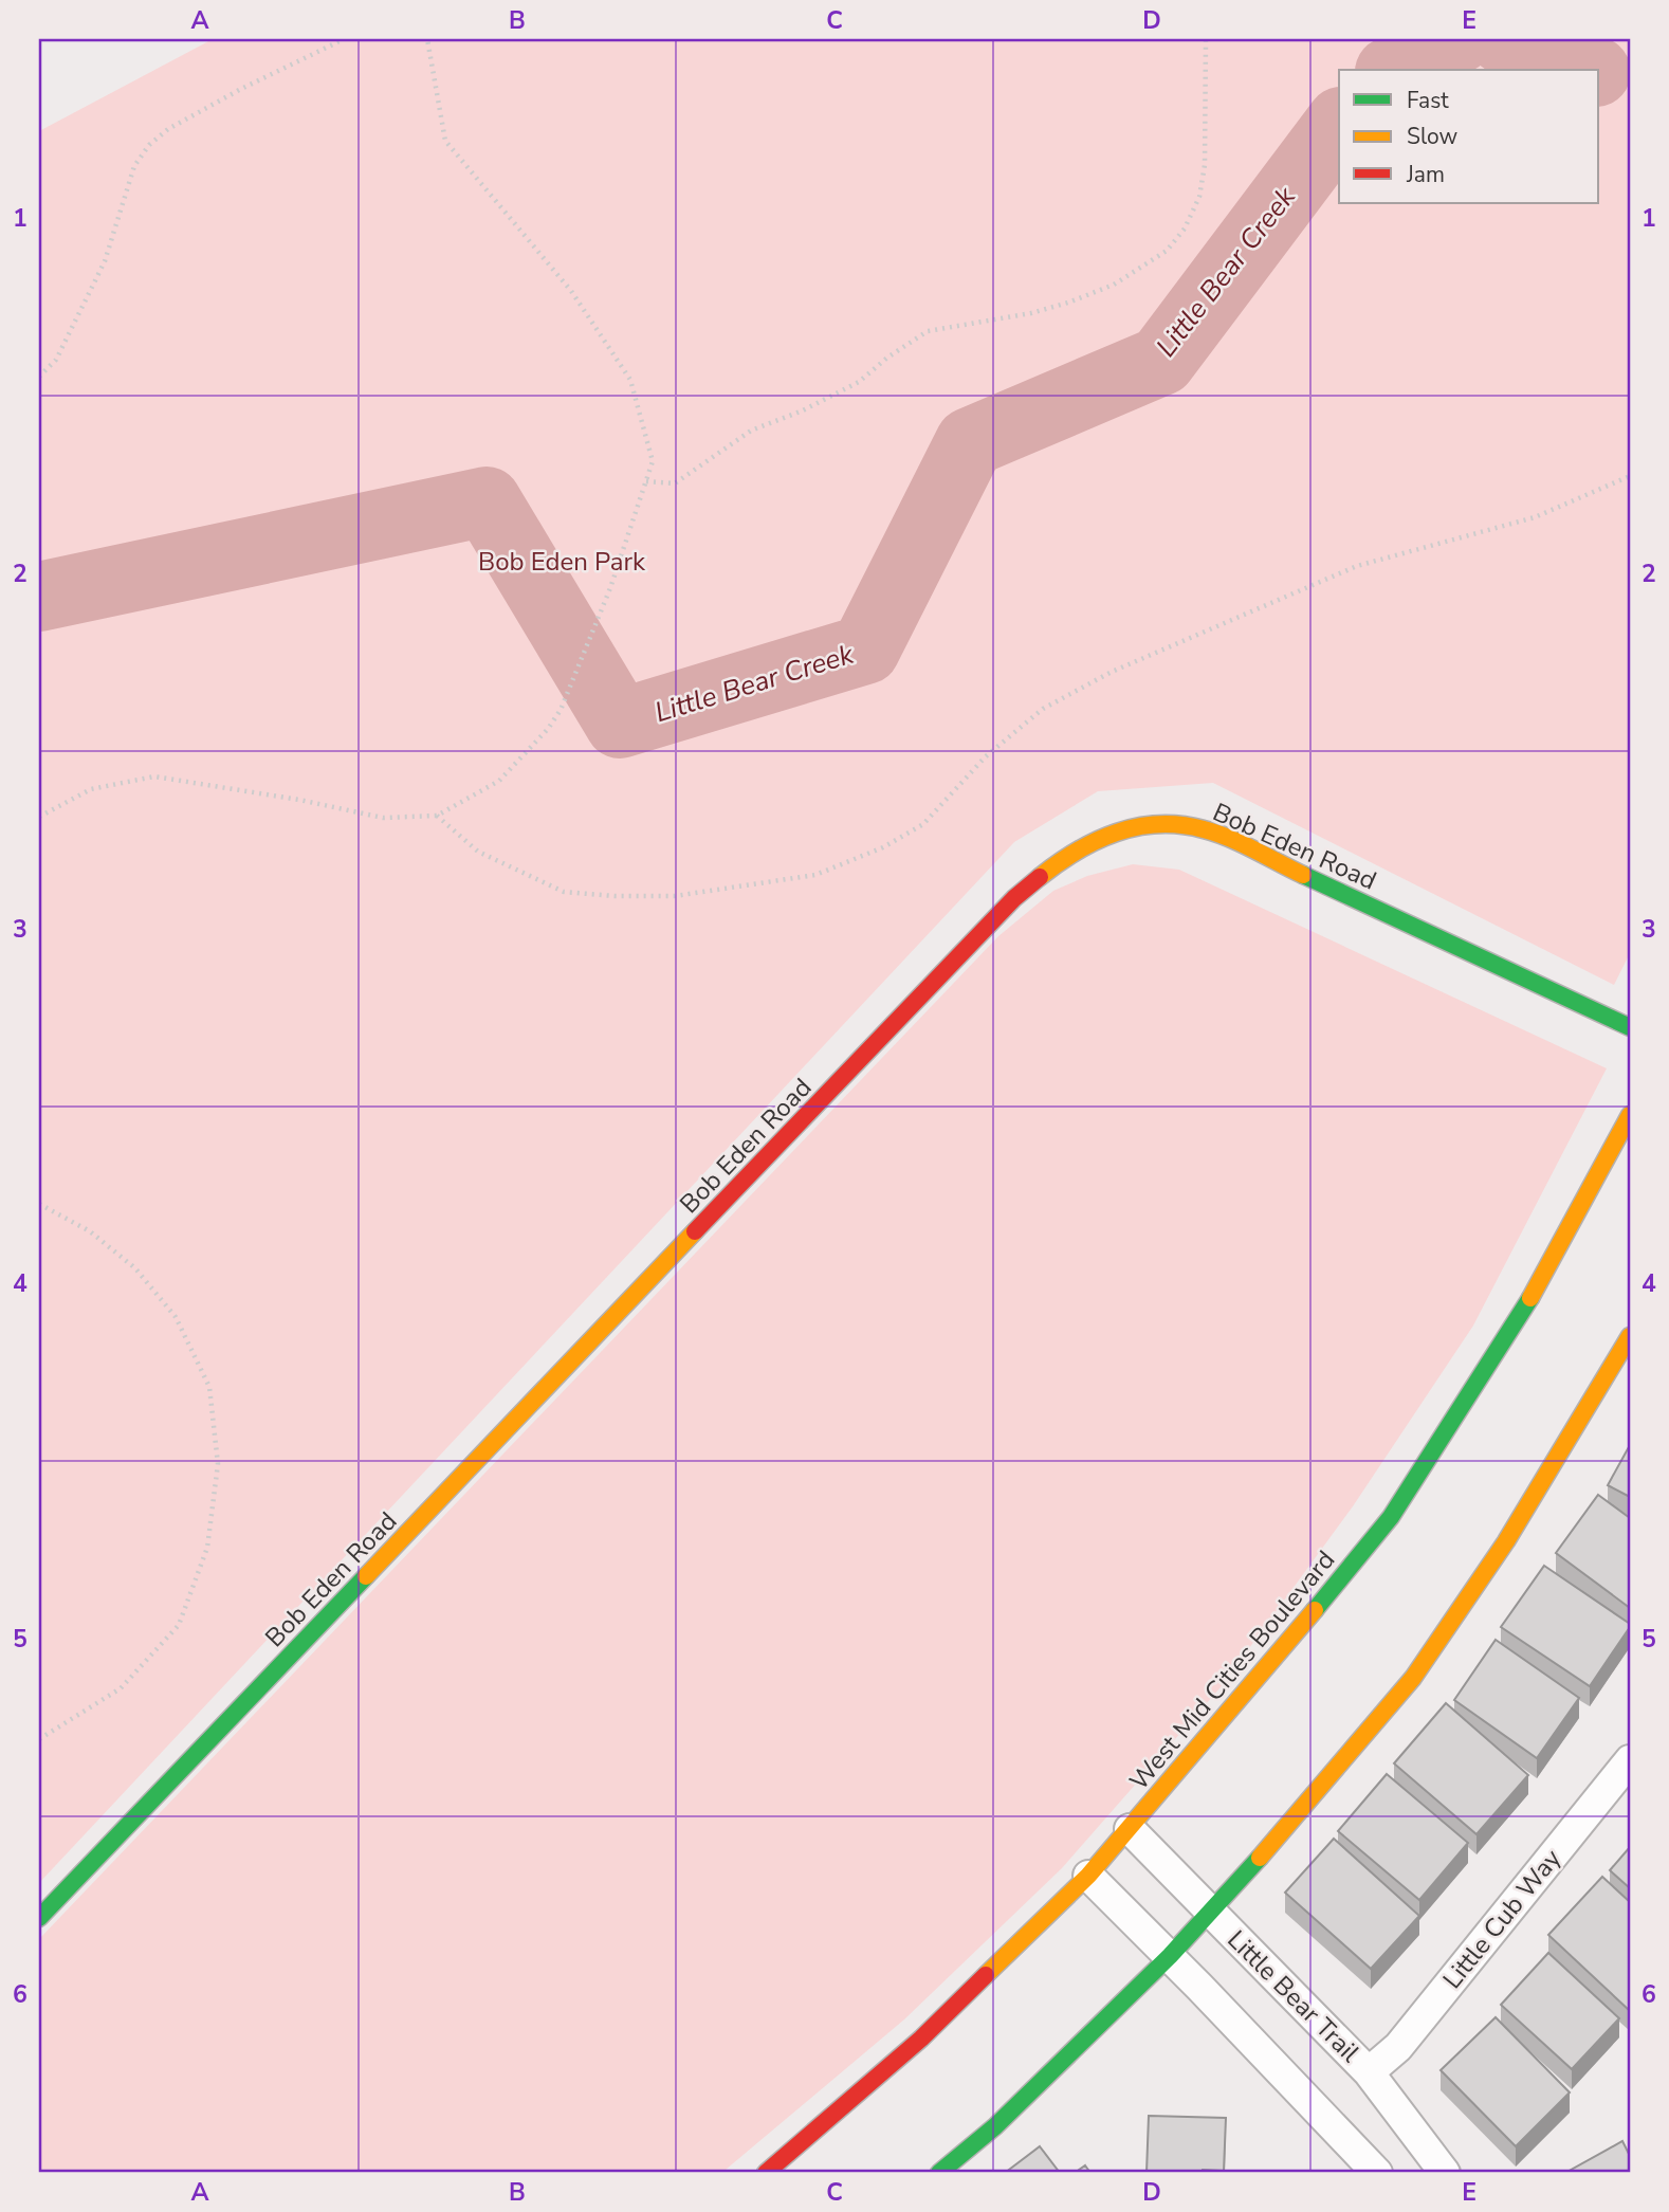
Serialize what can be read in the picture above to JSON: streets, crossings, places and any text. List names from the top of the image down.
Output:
{
  "streets": {
    "main road": ["Bob Eden Road", "West Mid Cities Boulevard"],
    "street": ["Little Cub Way", "Little Bear Trail"]
  },
  "crossings": [
    ["West Mid Cities Boulevard", "Little Bear Trail"],
    ["Little Cub Way", "Little Bear Trail"]
  ],
  "water": ["Little Bear Creek"],
  "parks": ["Bob Eden Park"],
  "legend": ["Fast", "Slow", "Jam"],
  "grid": {
    "columns": [
      "A",
      "B",
      "C",
      "D",
      "E"
    ],
    "rows": [
      "1",
      "2",
      "3",
      "4",
      "5",
      "6"
    ]
  }
}
